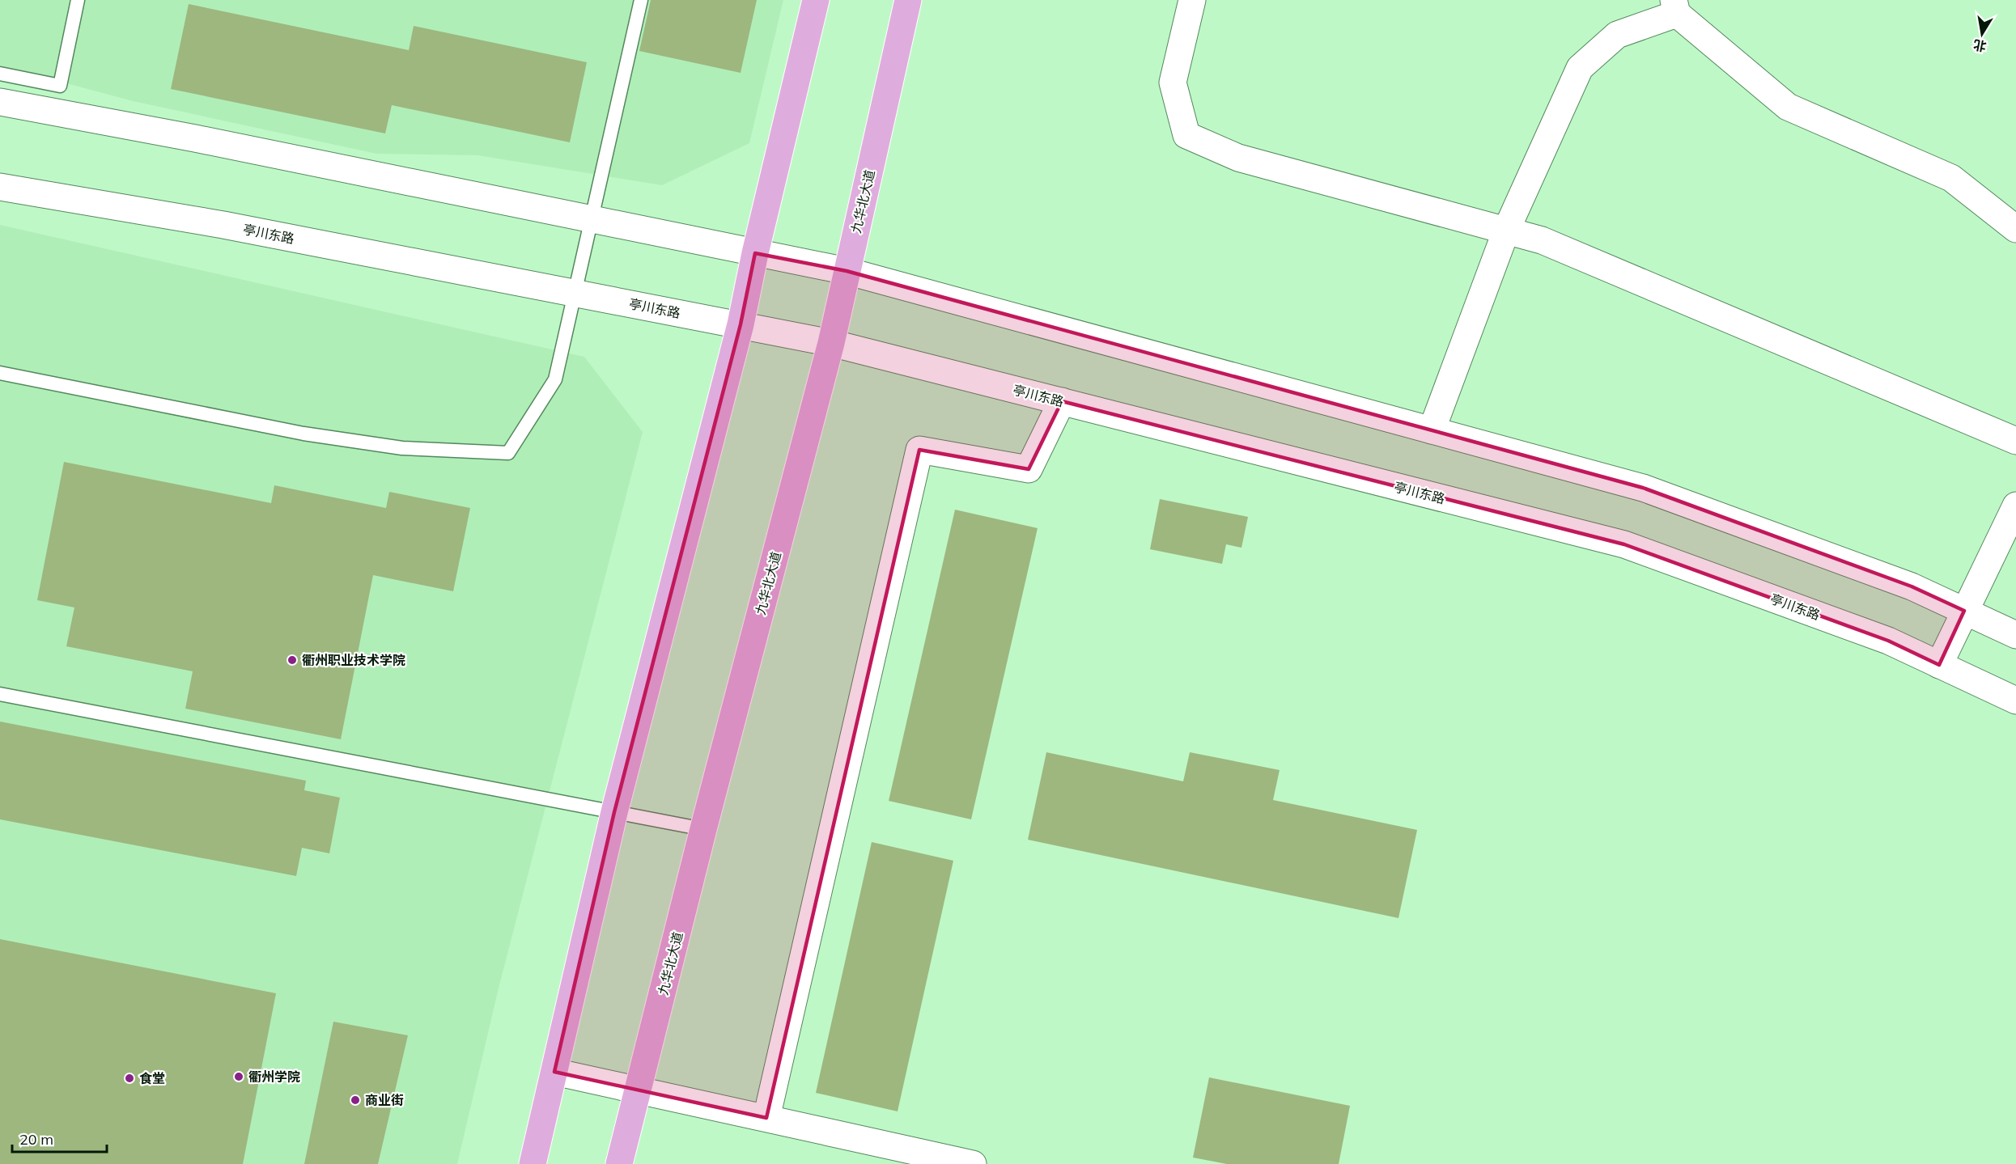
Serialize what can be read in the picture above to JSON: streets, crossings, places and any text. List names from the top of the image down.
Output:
{
  "streets": {
    "main road": ["九华北大道", "亭川东路"]
  },
  "crossings": [
    ["九华北大道", "亭川东路"]
  ],
  "places": [
    "衢州职业技术学院",
    "衢州学院",
    "食堂",
    "商业街"
  ],
  "scale_bar": "20 m",
  "north": "bottom"
}
